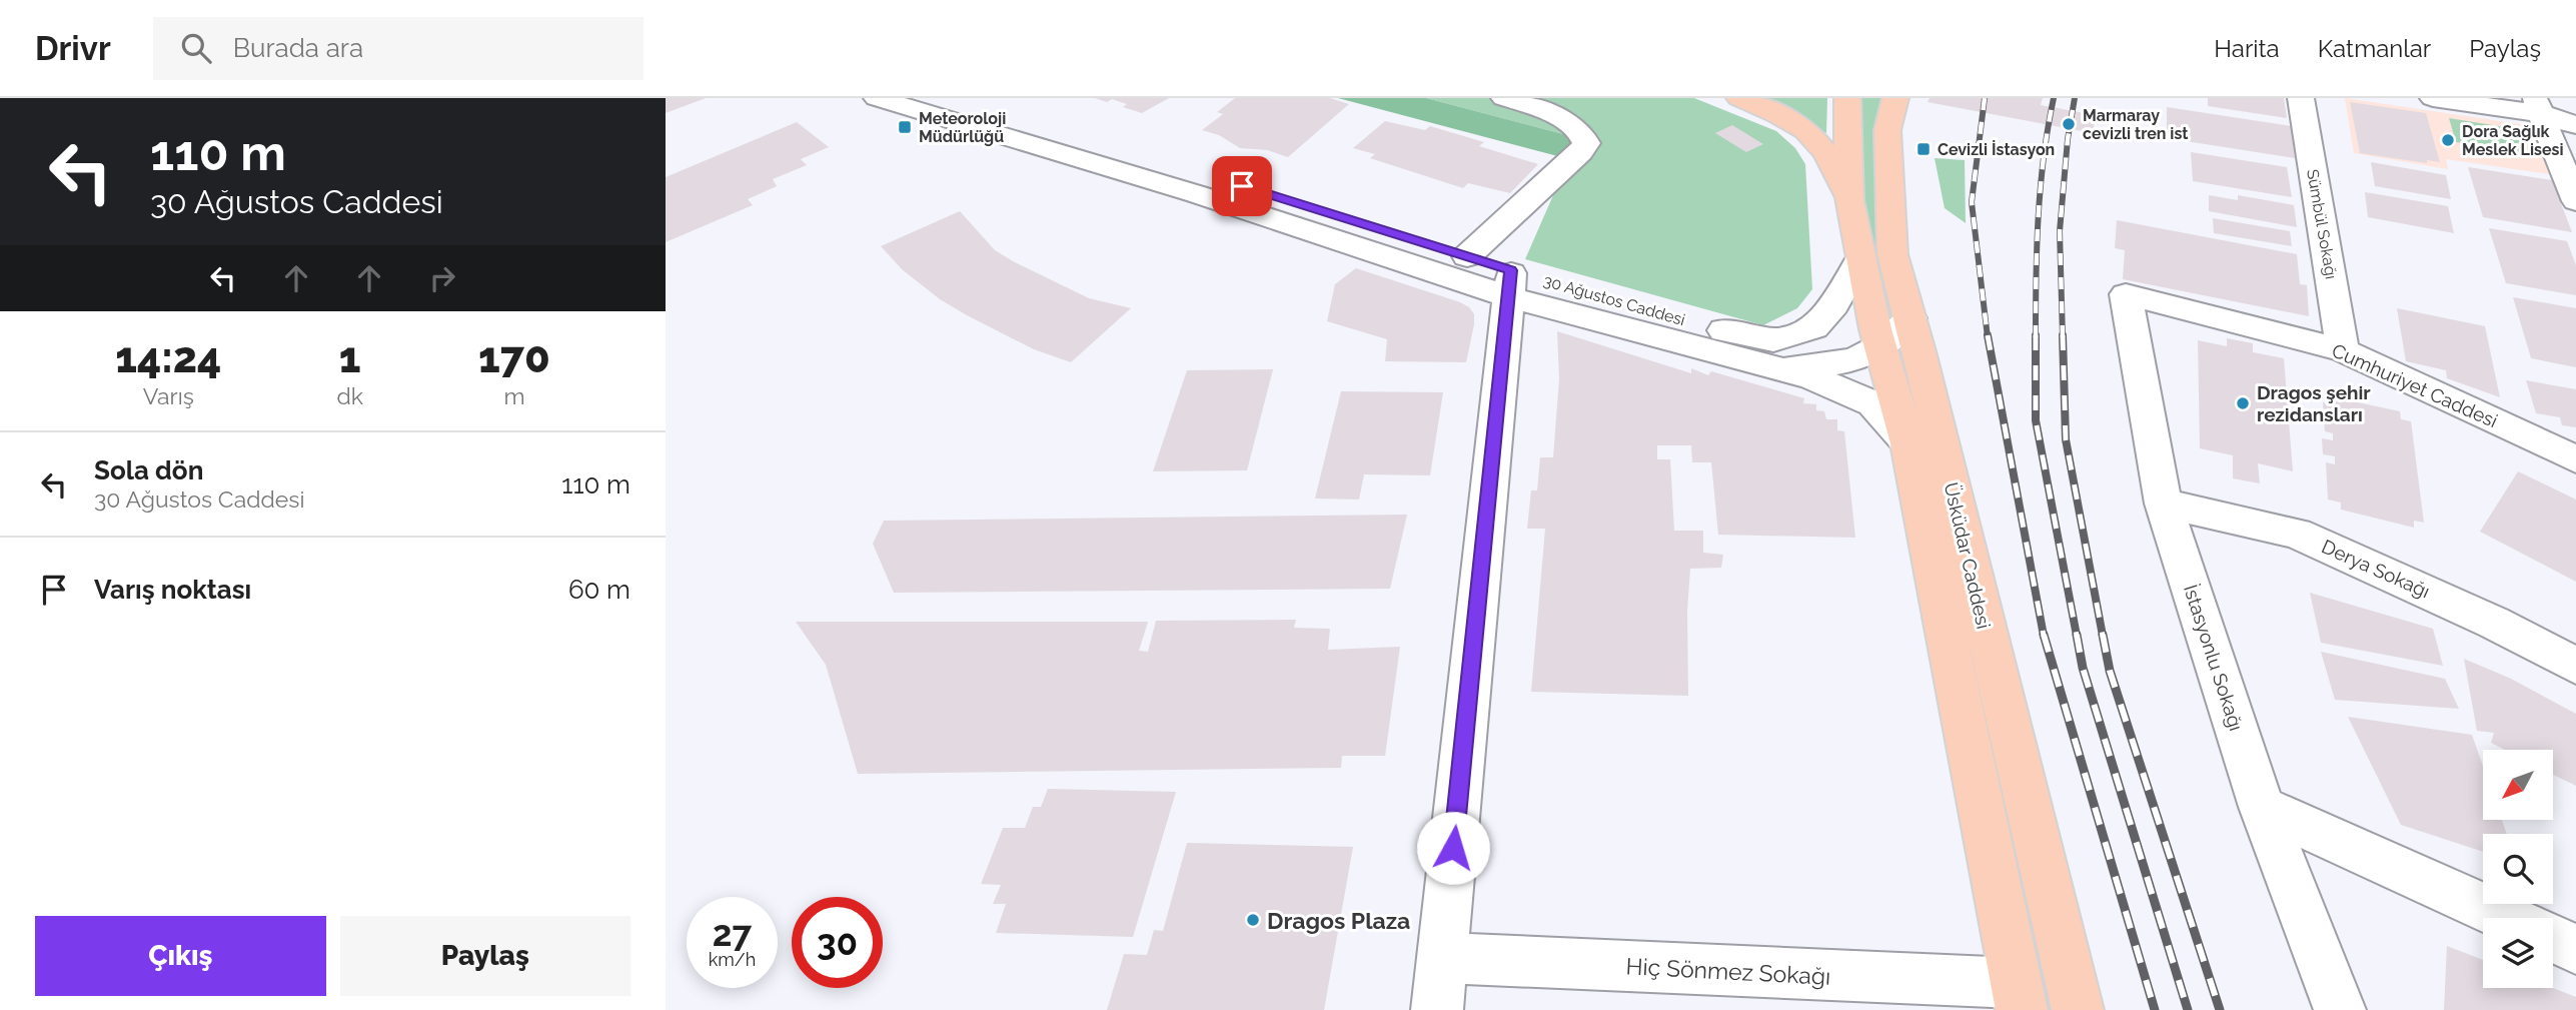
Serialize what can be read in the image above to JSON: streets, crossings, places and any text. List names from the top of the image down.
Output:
{
  "streets": {
    "main road": ["Üsküdar Caddesi"],
    "street": [
      "Sümbül Sokağı",
      "30 Ağustos Caddesi",
      "Cumhuriyet Caddesi",
      "Derya Sokağı",
      "İstasyonlu Sokağı",
      "Hiç Sönmez Sokağı"
    ]
  },
  "crossings": [
    ["Sümbül Sokağı", "Cumhuriyet Caddesi"],
    ["30 Ağustos Caddesi", "Üsküdar Caddesi"],
    ["Cumhuriyet Caddesi", "İstasyonlu Sokağı"],
    ["Üsküdar Caddesi", "Hiç Sönmez Sokağı"],
    ["Derya Sokağı", "İstasyonlu Sokağı"]
  ],
  "places": {
    "other": [
      "Marmaray cevizli tren ist",
      "Dora Sağlık Meslek Lisesi",
      "Dragos şehir rezidansları",
      "Dragos Plaza"
    ],
    "transit": ["Meteoroloji Müdürlüğü", "Cevizli İstasyon"]
  },
  "north": "bottom left",
  "page": {
    "header": "Drivr",
    "search": "Burada ara",
    "nav": ["Harita", "Katmanlar", "Paylaş"],
    "turn": ["110 m", "30 Ağustos Caddesi"],
    "eta": [
      "14:24",
      "Varış",
      "1",
      "dk",
      "170",
      "m"
    ],
    "list": [
      {
        "name": "Sola dön",
        "note": "30 Ağustos Caddesi",
        "value": "110 m"
      },
      {
        "name": "Varış noktası",
        "value": "60 m"
      }
    ],
    "speed": "27 km/h",
    "limit": "30",
    "buttons": ["Çıkış", "Paylaş"]
  }
}
